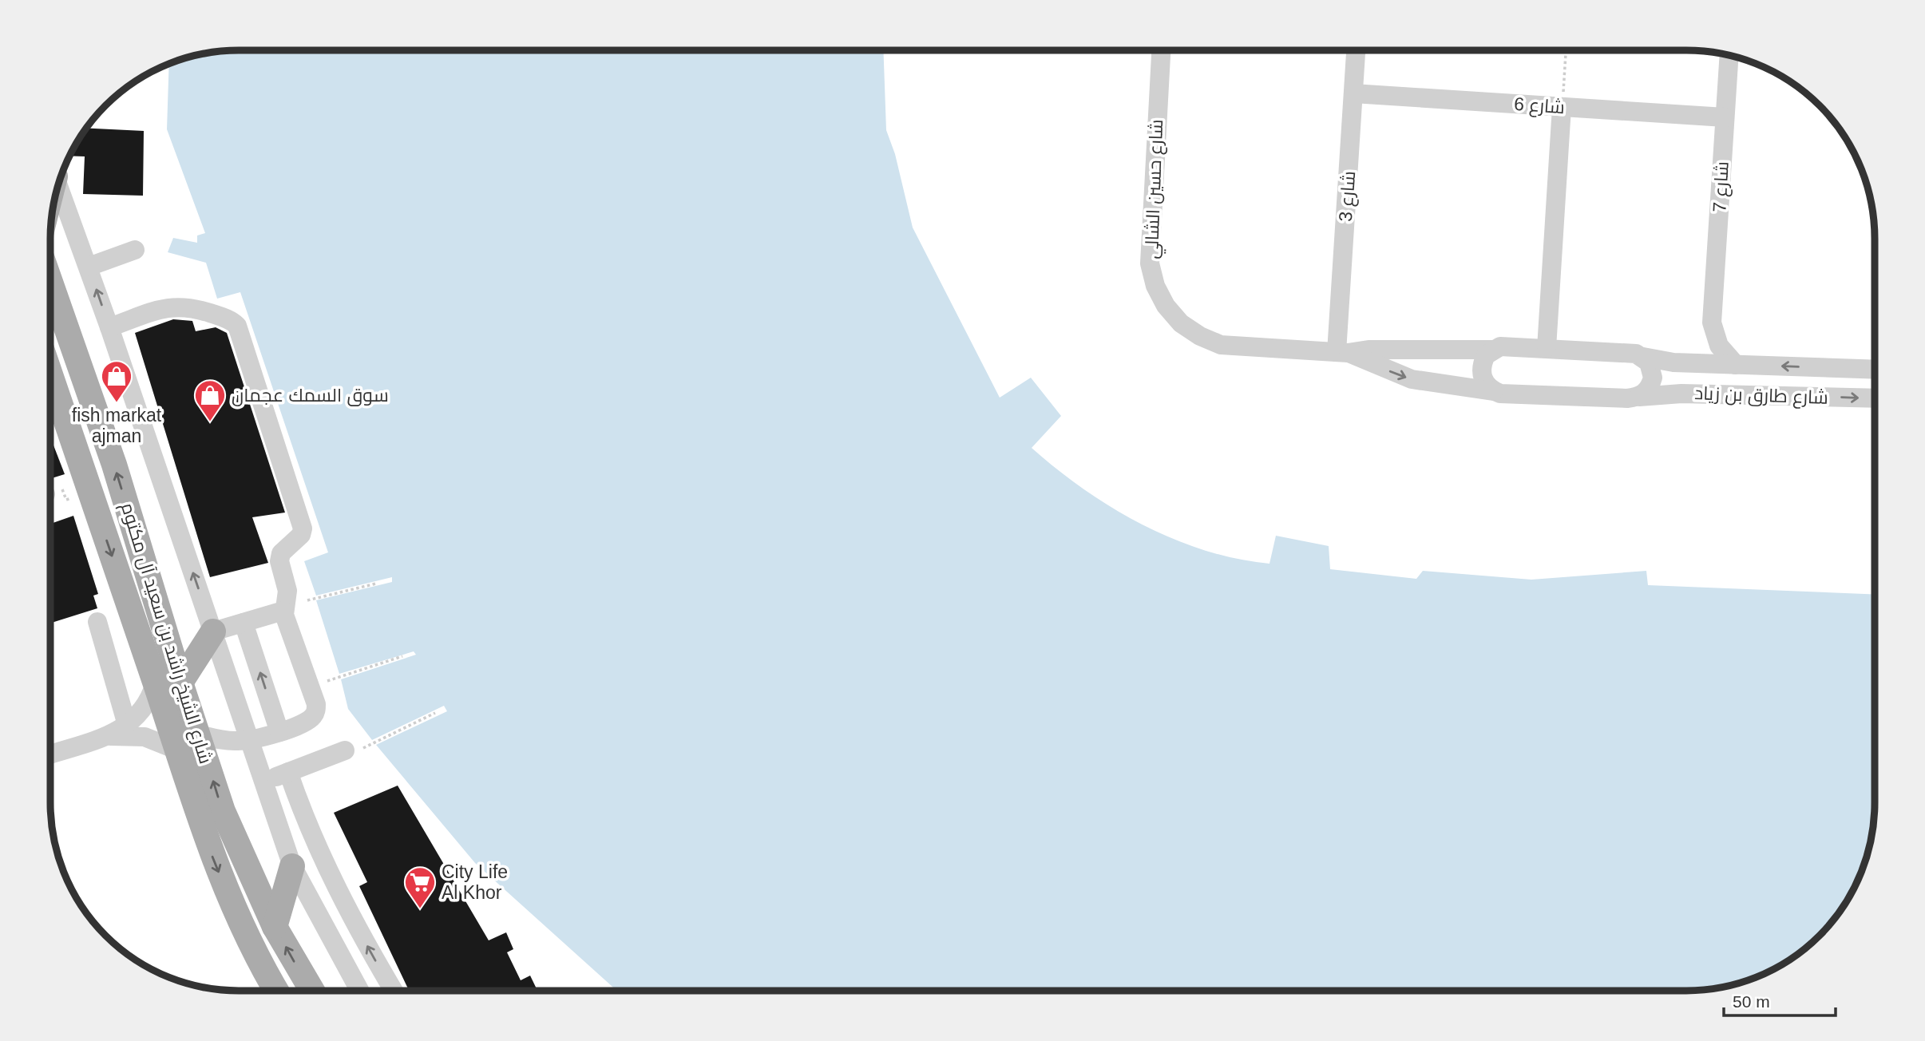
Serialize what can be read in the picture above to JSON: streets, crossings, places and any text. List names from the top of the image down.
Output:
{
  "streets": {
    "main road": ["شارع الشيخ راشد بن سعيد آل مكتوم"],
    "street": [
      "شارع 6",
      "شارع 7",
      "شارع حسين الشالي",
      "شارع 3",
      "شارع طارق بن زياد"
    ]
  },
  "crossings": [
    ["شارع 6", "شارع 7"],
    ["شارع 6", "شارع 3"],
    ["شارع 7", "شارع طارق بن زياد"],
    ["شارع حسين الشالي", "شارع 3"],
    ["شارع حسين الشالي", "شارع طارق بن زياد"]
  ],
  "places": {
    "shop": ["fish markat ajman", "سوق السمك عجمان"],
    "supermarket": ["City Life Al Khor"]
  },
  "scale_bar": "50 m"
}
